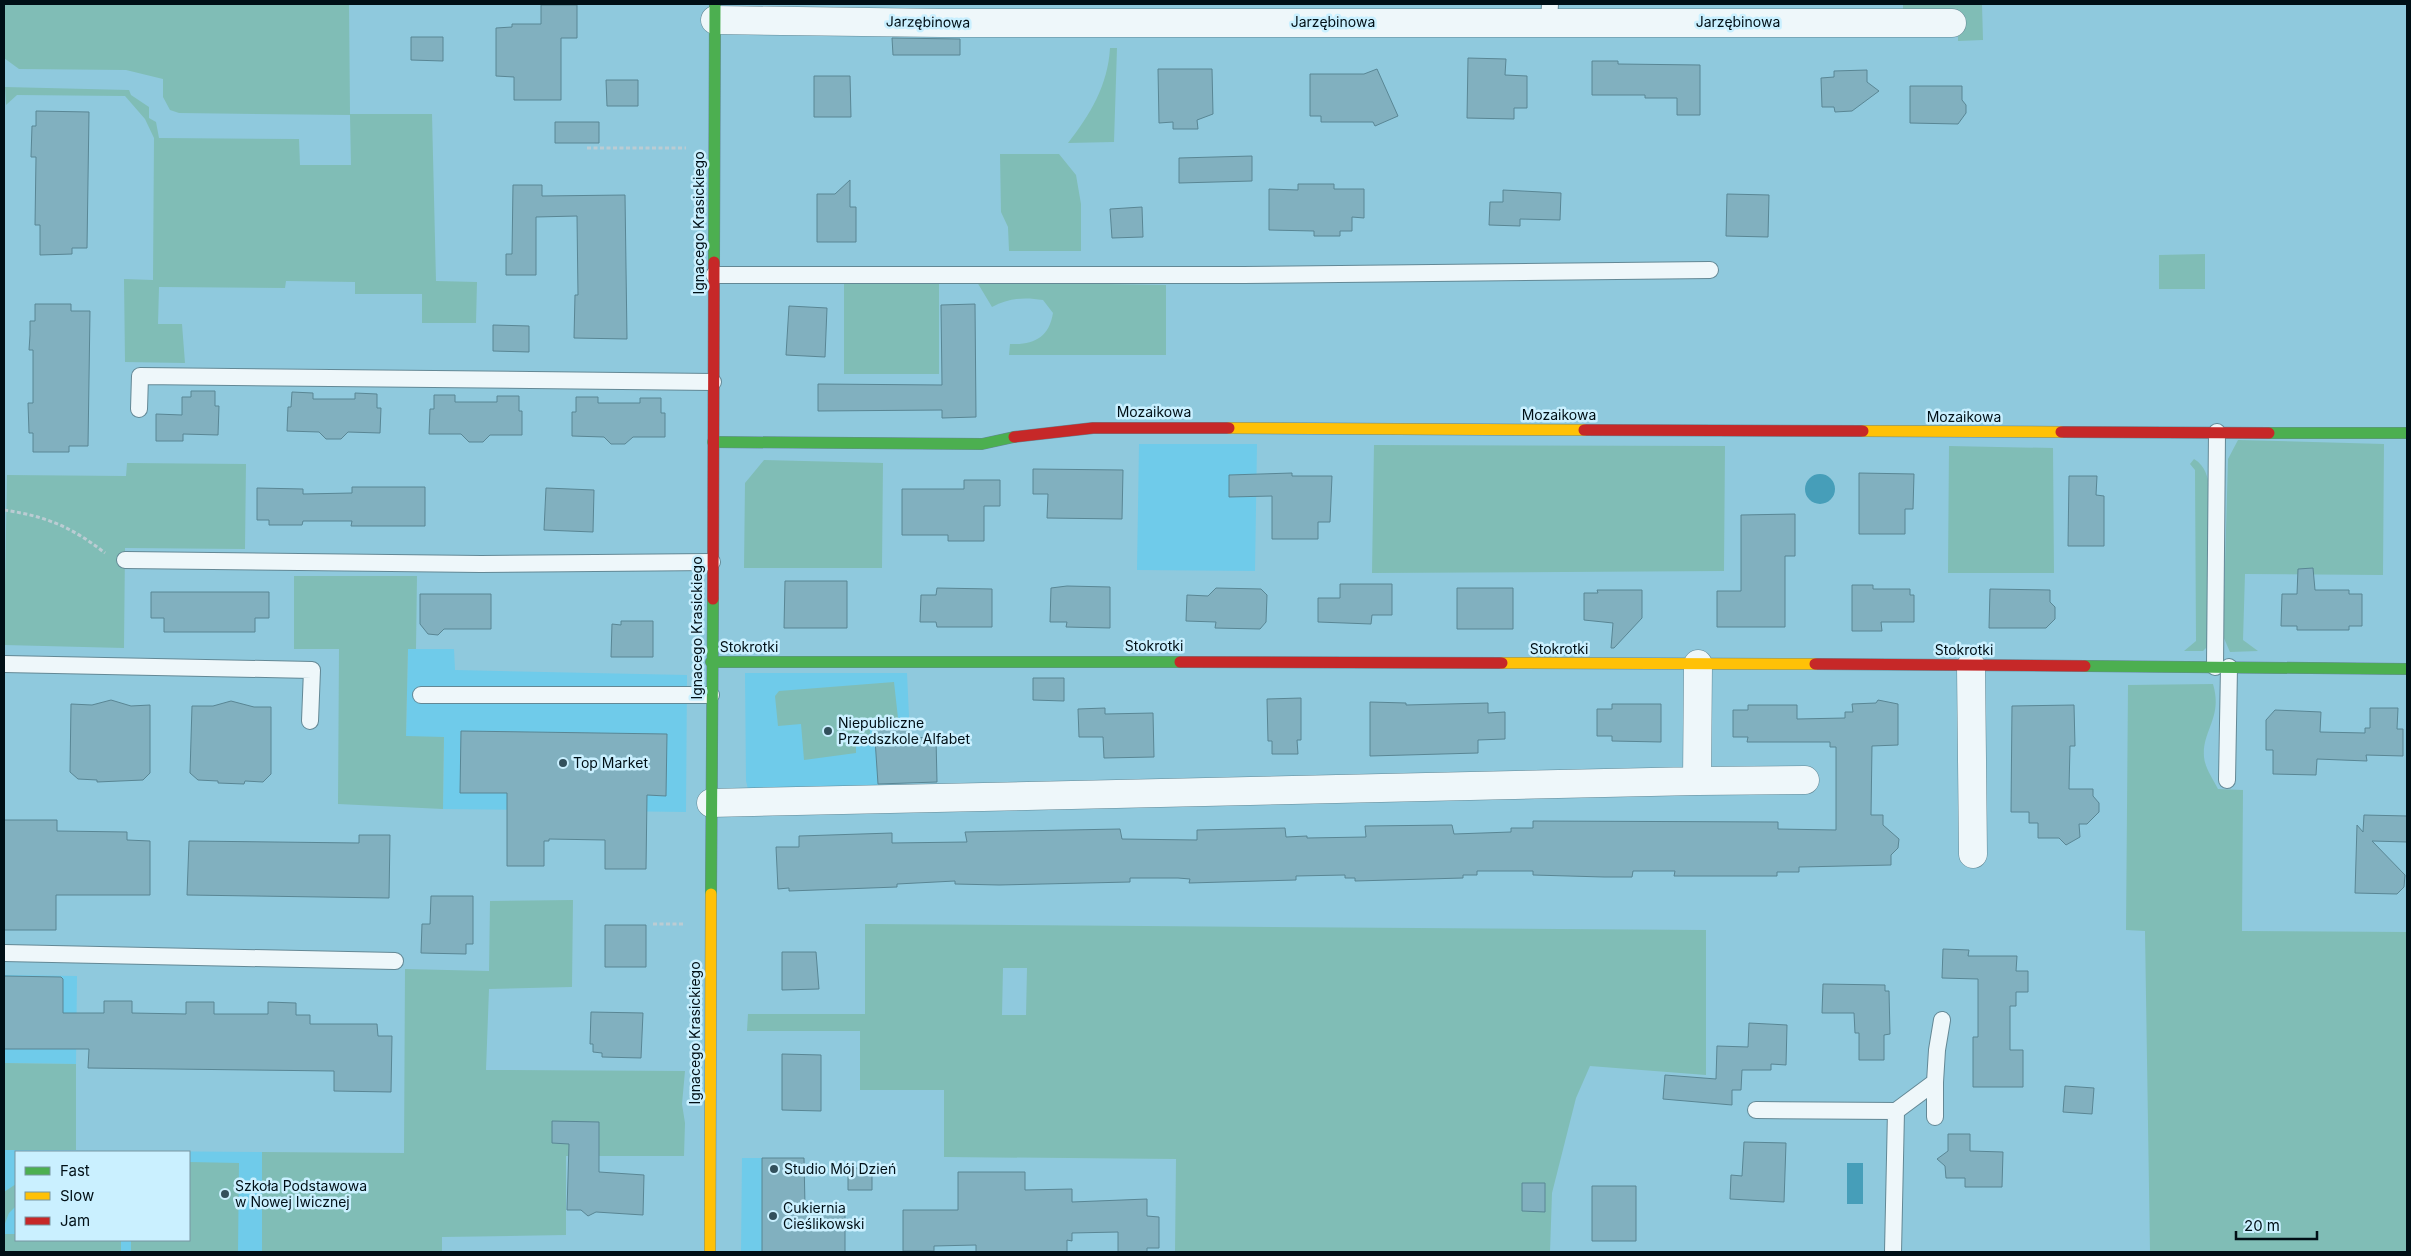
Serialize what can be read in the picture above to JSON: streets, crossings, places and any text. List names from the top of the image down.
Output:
{
  "streets": {
    "street": [
      "Jarzębinowa",
      "Ignacego Krasickiego",
      "Mozaikowa",
      "Stokrotki"
    ]
  },
  "crossings": [
    ["Jarzębinowa", "Ignacego Krasickiego"],
    ["Ignacego Krasickiego", "Mozaikowa"],
    ["Ignacego Krasickiego", "Stokrotki"]
  ],
  "places": [
    "Niepubliczne Przedszkole Alfabet",
    "Top Market",
    "Studio Mój Dzień",
    "Szkoła Podstawowa w Nowej Iwicznej",
    "Cukiernia Cieślikowski"
  ],
  "legend": ["Fast", "Slow", "Jam"],
  "scale_bar": "20 m"
}
